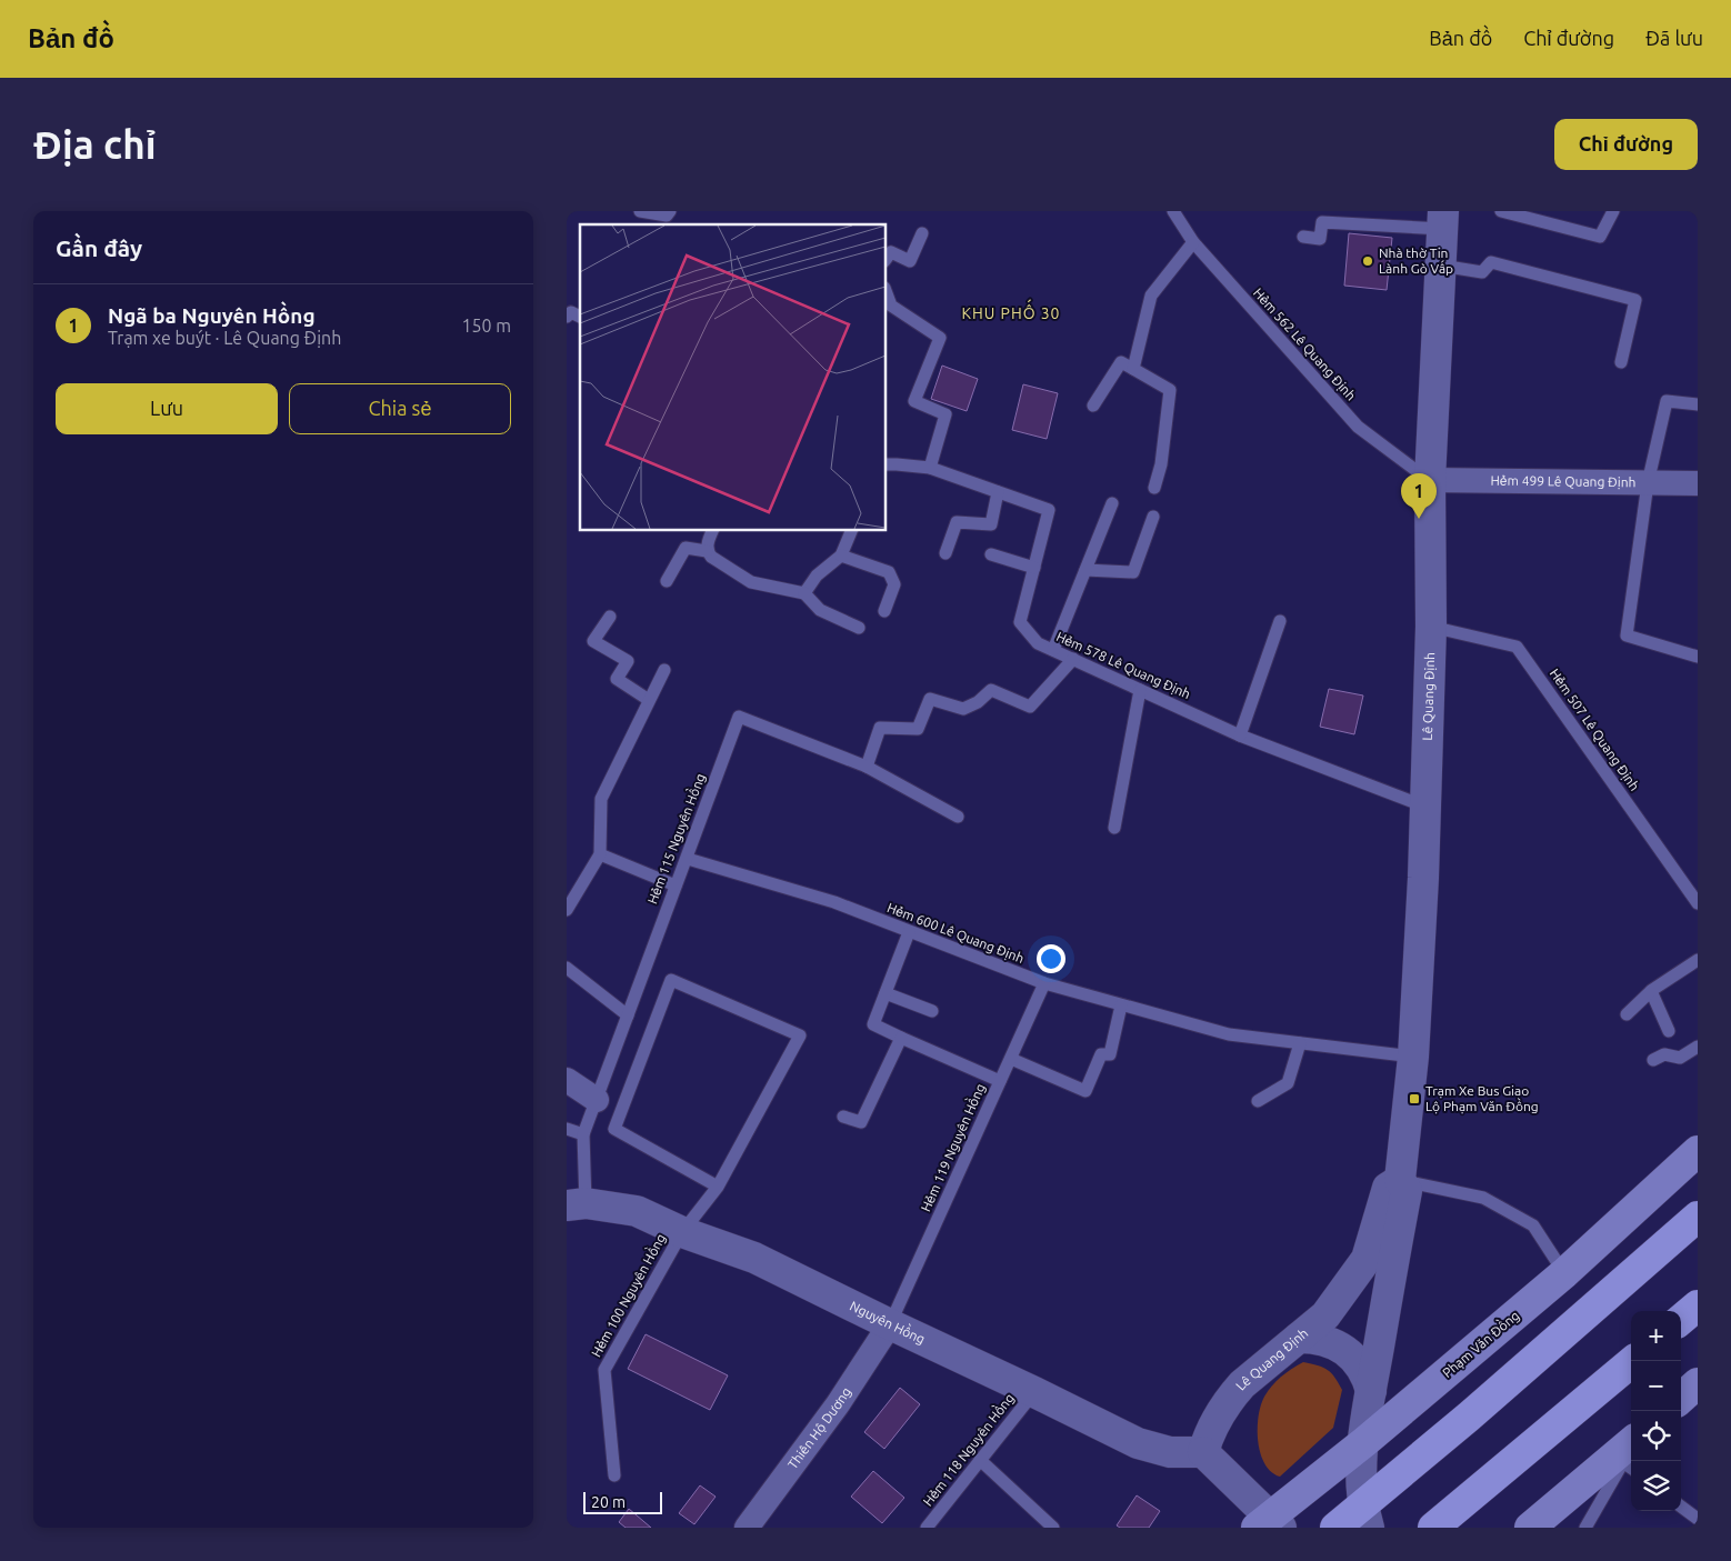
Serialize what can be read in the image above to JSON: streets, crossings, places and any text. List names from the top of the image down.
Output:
{
  "streets": {
    "main road": ["Lê Quang Định", "Nguyên Hồng", "Phạm Văn Đồng"],
    "street": ["Hẻm 499 Lê Quang Định", "Thiên Hộ Dương"],
    "lane": [
      "Hẻm 562 Lê Quang Định",
      "Hẻm 578 Lê Quang Định",
      "Hẻm 507 Lê Quang Định",
      "Hẻm 115 Nguyên Hồng",
      "Hẻm 600 Lê Quang Định",
      "Hẻm 119 Nguyên Hồng",
      "Hẻm 100 Nguyên Hồng",
      "Hẻm 118 Nguyên Hồng"
    ]
  },
  "crossings": [
    ["Hẻm 562 Lê Quang Định", "Hẻm 499 Lê Quang Định"],
    ["Hẻm 562 Lê Quang Định", "Lê Quang Định"],
    ["Hẻm 499 Lê Quang Định", "Lê Quang Định"],
    ["Hẻm 578 Lê Quang Định", "Lê Quang Định"],
    ["Lê Quang Định", "Hẻm 507 Lê Quang Định"],
    ["Lê Quang Định", "Hẻm 600 Lê Quang Định"],
    ["Lê Quang Định", "Nguyên Hồng"],
    ["Lê Quang Định", "Phạm Văn Đồng"],
    ["Hẻm 115 Nguyên Hồng", "Hẻm 600 Lê Quang Định"],
    ["Hẻm 115 Nguyên Hồng", "Nguyên Hồng"],
    ["Hẻm 600 Lê Quang Định", "Hẻm 119 Nguyên Hồng"],
    ["Hẻm 119 Nguyên Hồng", "Nguyên Hồng"],
    ["Hẻm 119 Nguyên Hồng", "Thiên Hộ Dương"],
    ["Hẻm 100 Nguyên Hồng", "Nguyên Hồng"],
    ["Nguyên Hồng", "Phạm Văn Đồng"],
    ["Nguyên Hồng", "Thiên Hộ Dương"],
    ["Nguyên Hồng", "Hẻm 118 Nguyên Hồng"]
  ],
  "districts": ["KHU PHỐ 30"],
  "places": {
    "other": ["Nhà thờ Tin Lành Gò Vấp"],
    "transit": ["Trạm Xe Bus Giao Lộ Phạm Văn Đồng"]
  },
  "scale_bar": "20 m",
  "page": {
    "header": "Bản đồ",
    "nav": ["Bản đồ", "Chỉ đường", "Đã lưu"],
    "buttons": [
      "Chỉ đường",
      ["Lưu", "Chia sẻ"]
    ],
    "title": "Địa chỉ",
    "heading": "Gần đây",
    "list": [
      {
        "mark": "1",
        "name": "Ngã ba Nguyên Hồng",
        "note": "Trạm xe buýt · Lê Quang Định",
        "value": "150 m"
      }
    ],
    "pins": "1",
    "map_buttons": ["+", "−"],
    "scale": "20 m"
  }
}
